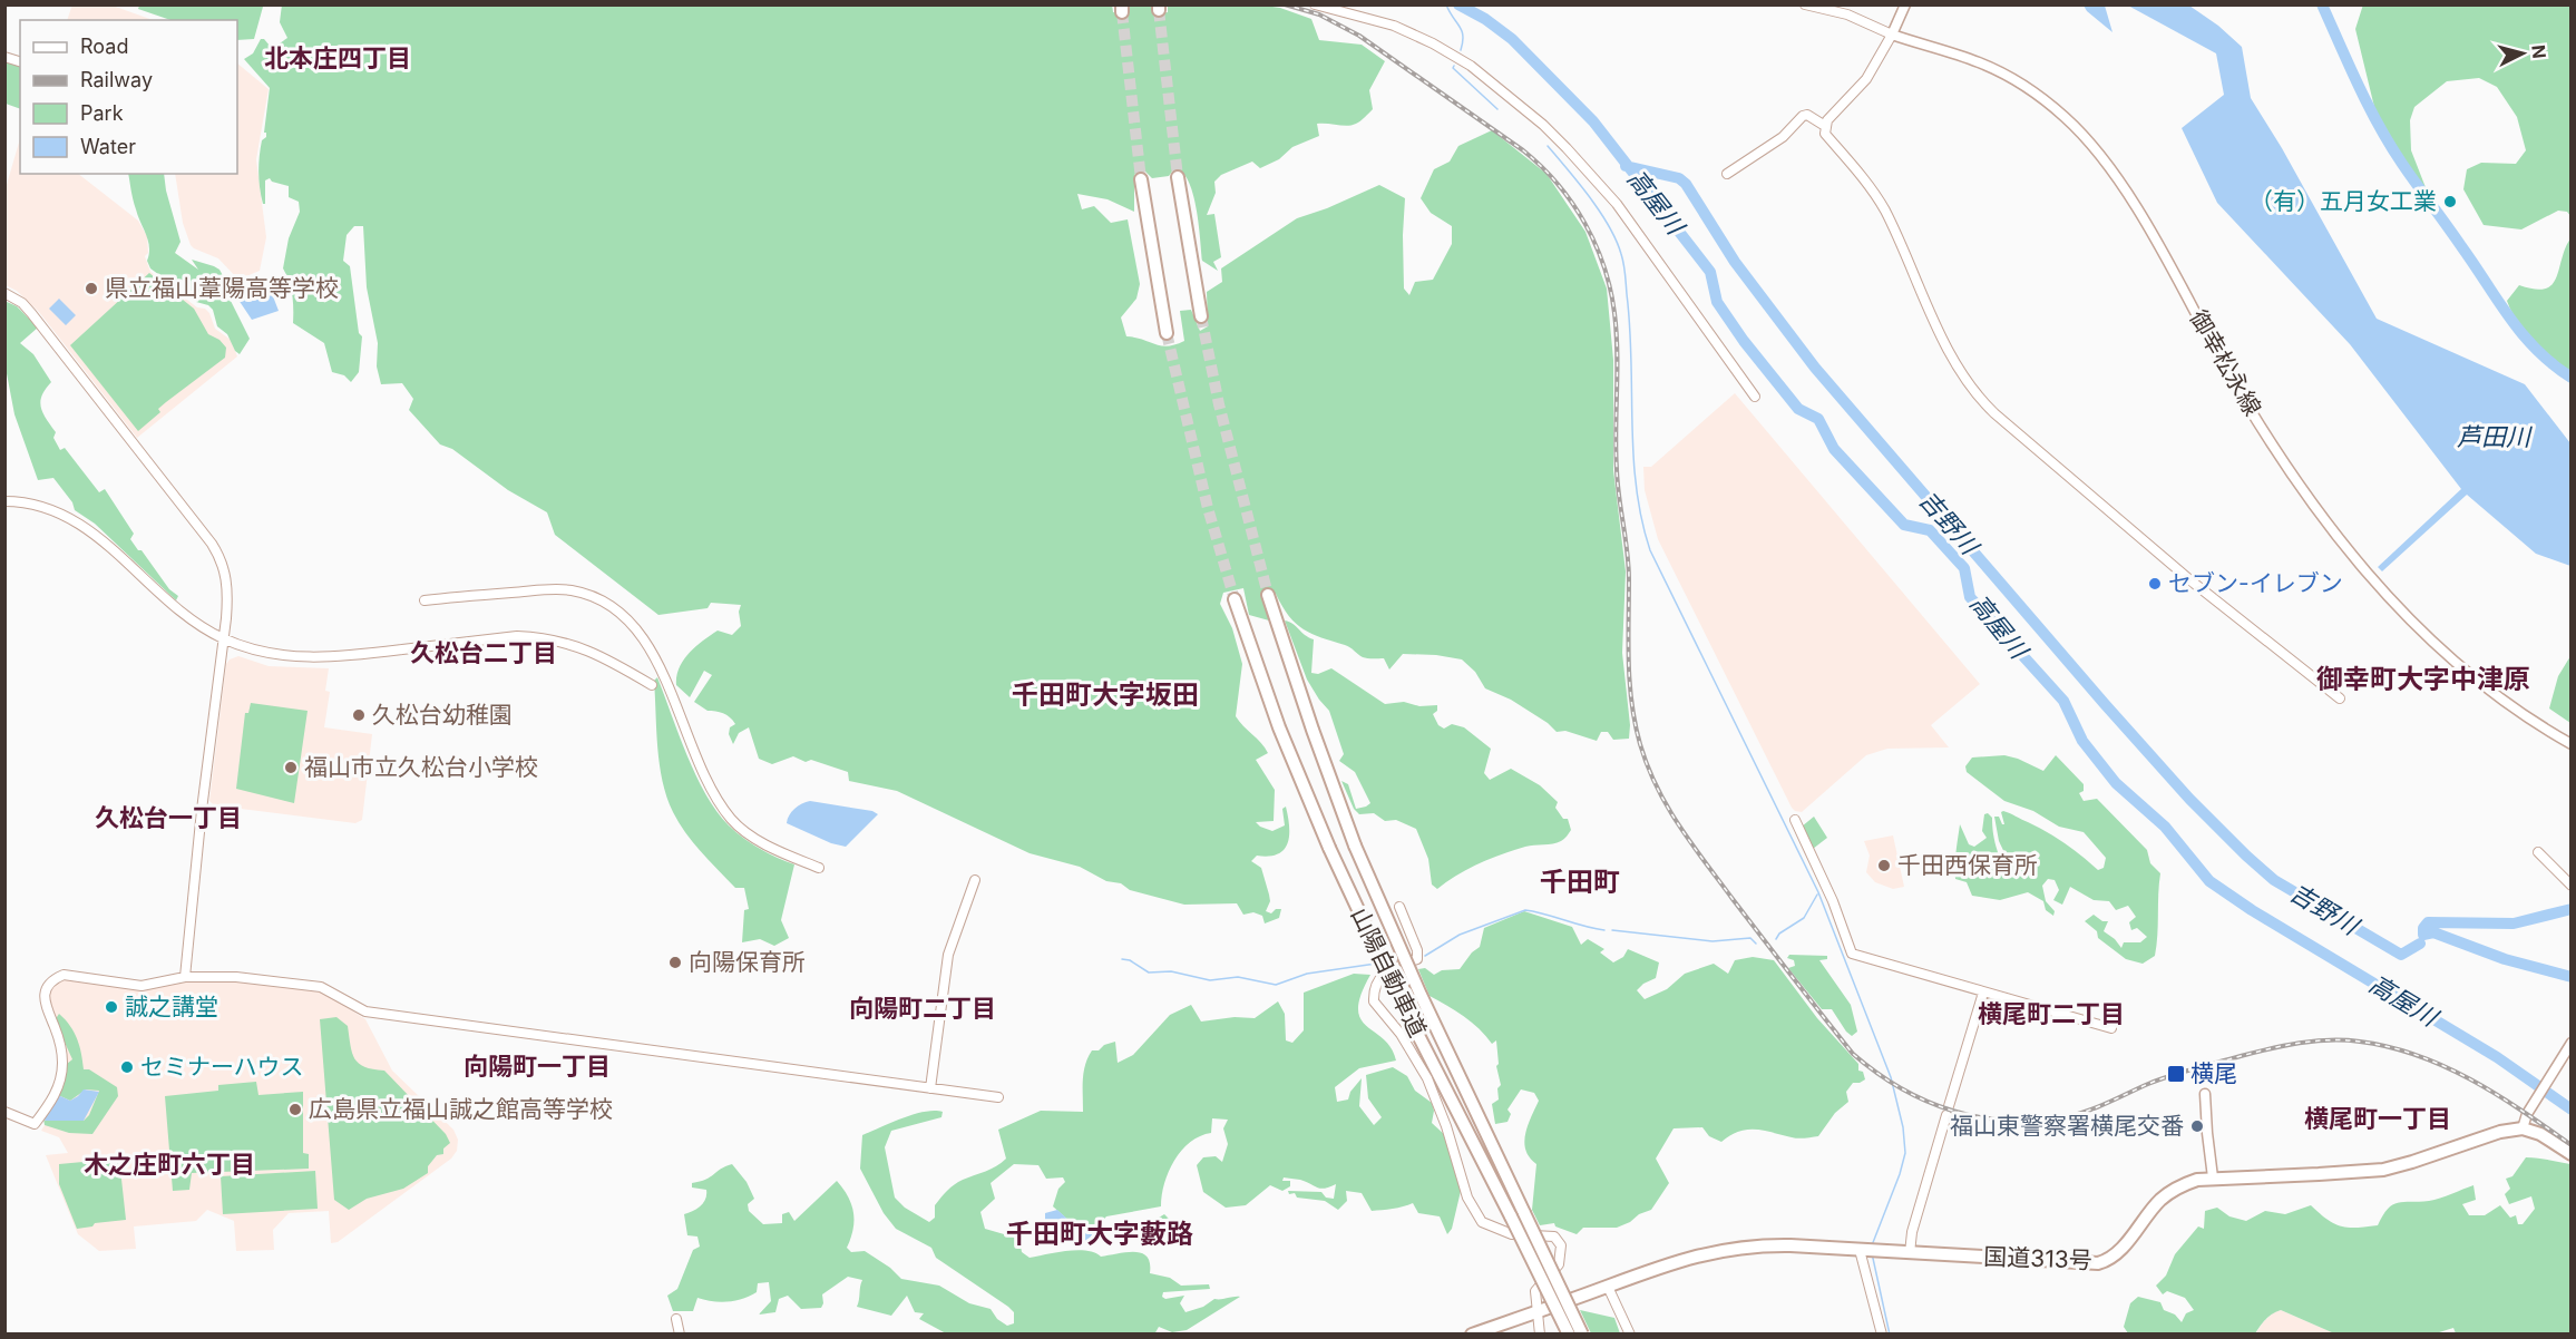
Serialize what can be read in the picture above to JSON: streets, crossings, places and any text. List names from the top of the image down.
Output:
{
  "streets": {
    "highway": ["山陽自動車道", "国道313号"],
    "main road": ["御幸松永線"]
  },
  "districts": [
    "北本庄四丁目",
    "久松台二丁目",
    "御幸町大字中津原",
    "千田町大字坂田",
    "久松台一丁目",
    "千田町",
    "向陽町二丁目",
    "横尾町二丁目",
    "向陽町一丁目",
    "横尾町一丁目",
    "木之庄町六丁目",
    "千田町大字藪路"
  ],
  "water": ["高屋川", "芦田川", "吉野川"],
  "places": {
    "other": [
      "（有）五月女工業",
      "県立福山葦陽高等学校",
      "セブン-イレブン",
      "久松台幼稚園",
      "福山市立久松台小学校",
      "千田西保育所",
      "向陽保育所",
      "誠之講堂",
      "セミナーハウス",
      "広島県立福山誠之館高等学校",
      "福山東警察署横尾交番"
    ],
    "transit": ["横尾"]
  },
  "legend": [
    "Road",
    "Railway",
    "Park",
    "Water"
  ],
  "north": "right"
}
